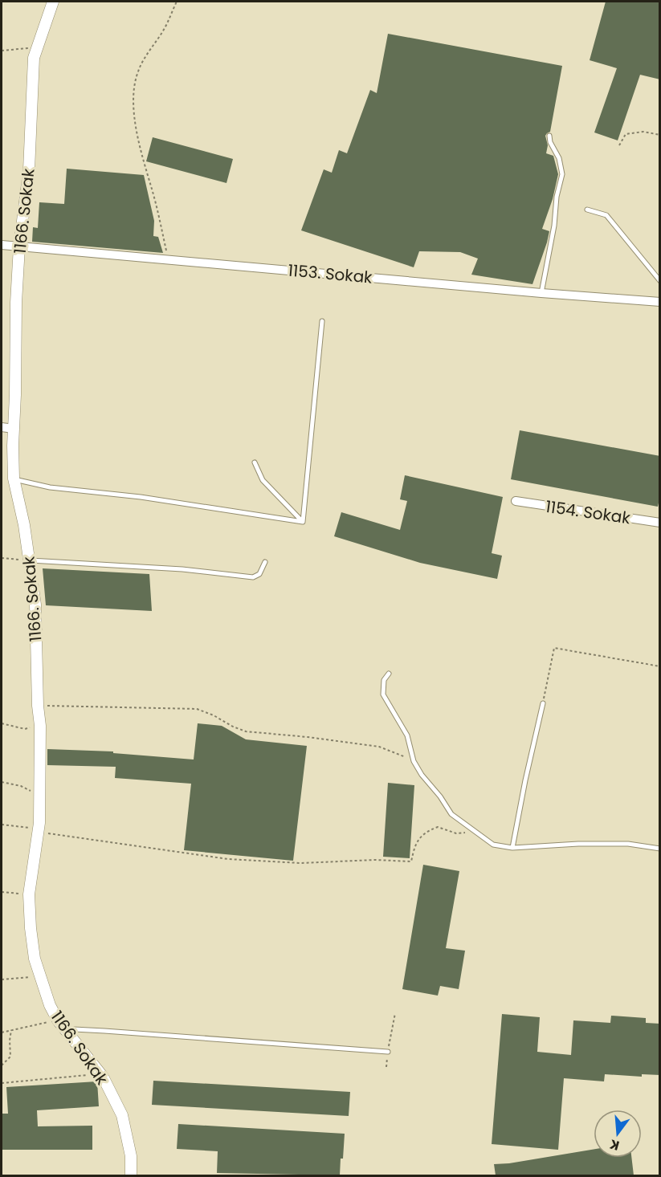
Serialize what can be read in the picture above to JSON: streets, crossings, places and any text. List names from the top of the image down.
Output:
{
  "streets": {
    "street": ["1166. Sokak", "1153. Sokak", "1154. Sokak"]
  },
  "crossings": [
    ["1166. Sokak", "1153. Sokak"]
  ],
  "north": "bottom"
}
